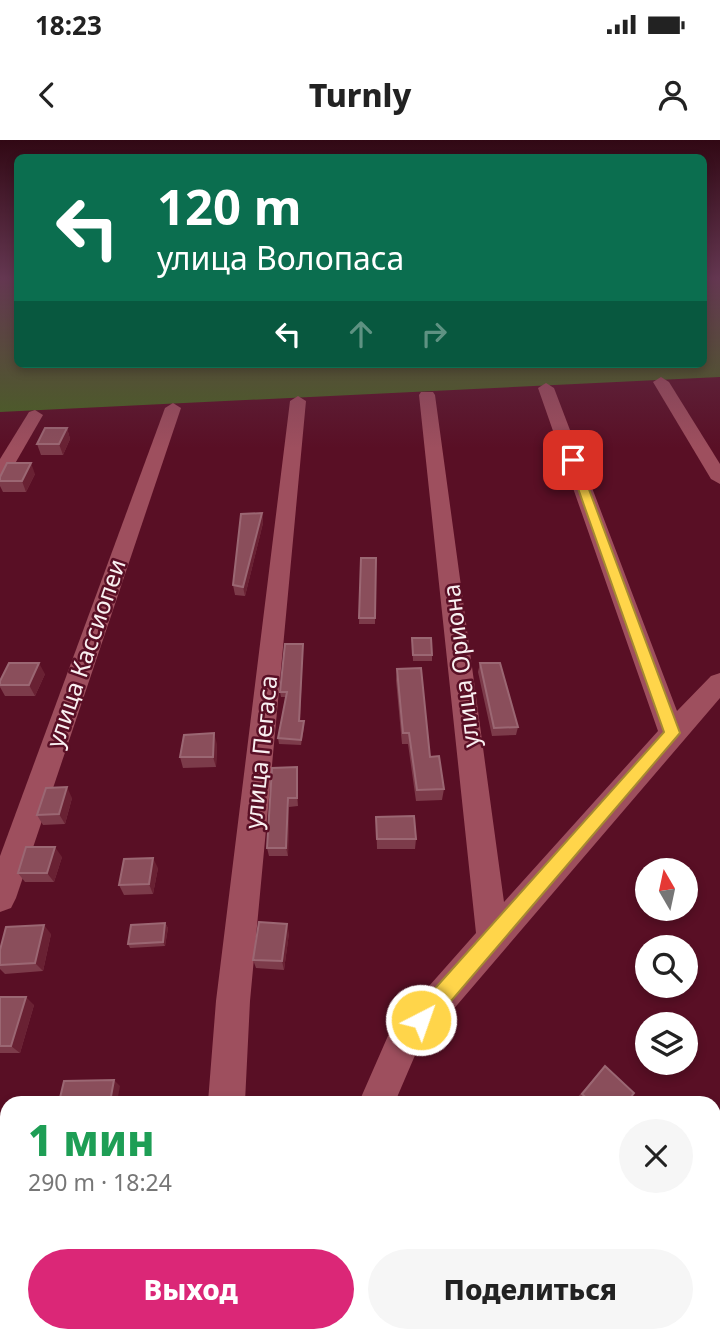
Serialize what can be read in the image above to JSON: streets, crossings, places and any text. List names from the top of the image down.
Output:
{
  "streets": {
    "street": ["улица Кассиопеи", "улица Ориона", "улица Пегаса"]
  },
  "north": "top",
  "page": {
    "status": "18:23",
    "header": "Turnly",
    "turn": ["120 m", "улица Волопаса"],
    "heading": ["1 мин", "290 m · 18:24"],
    "buttons": ["Выход", "Поделиться"]
  }
}
